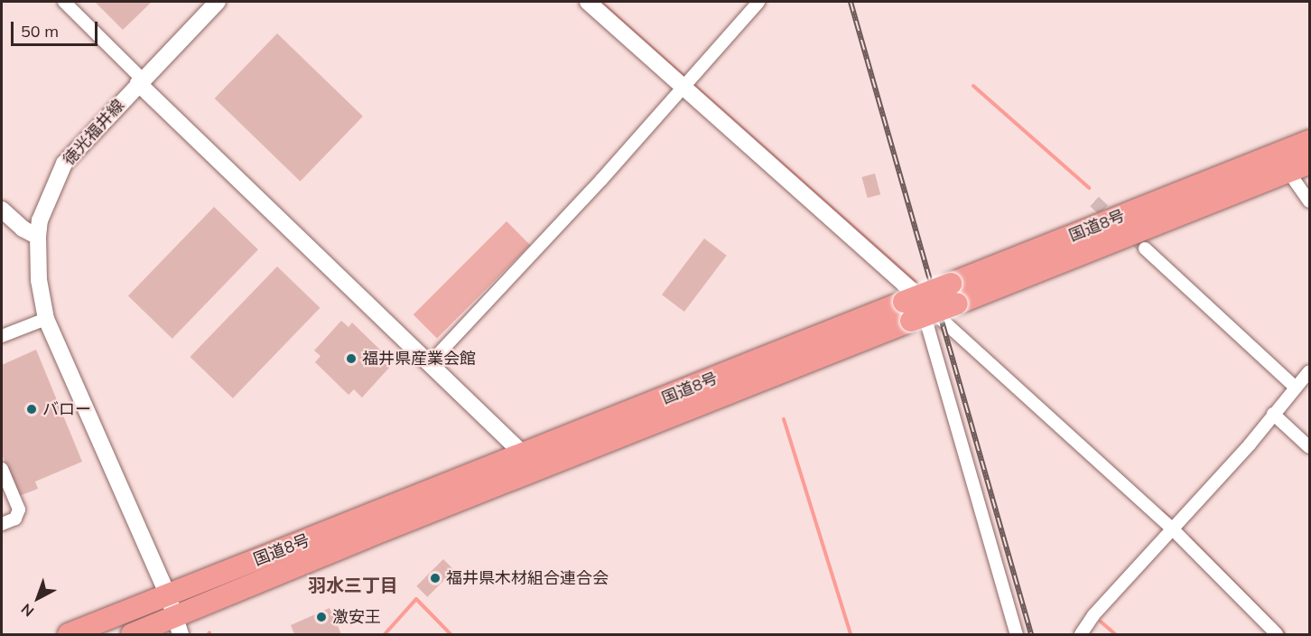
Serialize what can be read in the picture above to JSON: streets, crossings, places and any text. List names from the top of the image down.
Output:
{
  "streets": {
    "highway": ["国道8号"],
    "street": ["徳光福井線"]
  },
  "crossings": [
    ["徳光福井線", "国道8号"]
  ],
  "districts": ["羽水三丁目"],
  "places": [
    "福井県産業会館",
    "バロー",
    "福井県木材組合連合会",
    "激安王"
  ],
  "scale_bar": "50 m",
  "north": "bottom left"
}
